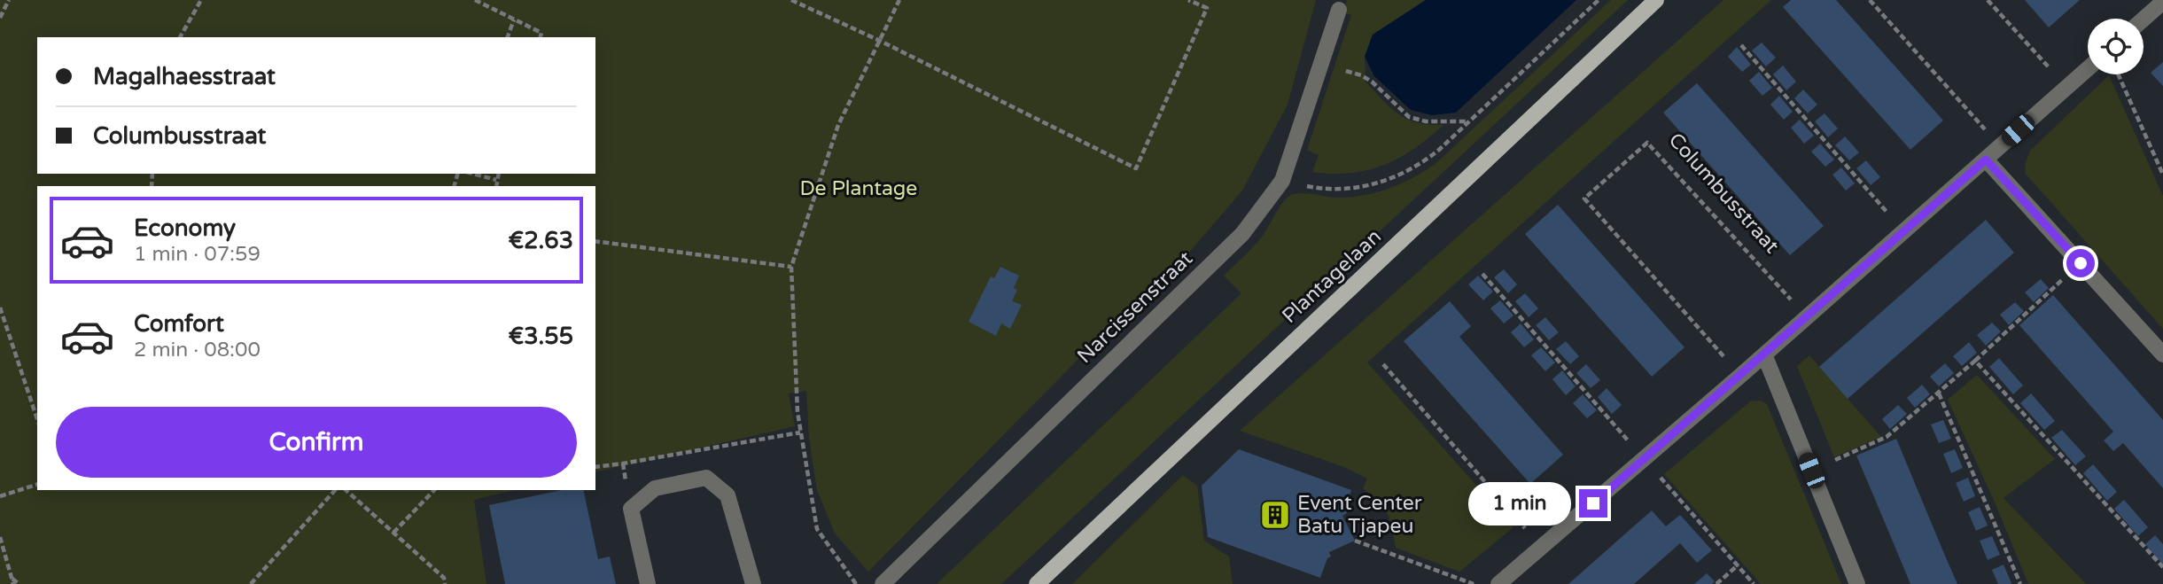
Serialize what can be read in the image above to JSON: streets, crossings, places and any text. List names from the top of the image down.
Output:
{
  "streets": {
    "main road": ["Plantagelaan"],
    "street": ["Narcissenstraat"],
    "path": ["Columbusstraat"]
  },
  "parks": ["De Plantage"],
  "places": {
    "building": ["Event Center Batu Tjapeu"]
  },
  "page": {
    "banner": ["Magalhaesstraat", "Columbusstraat"],
    "list": [
      {
        "name": "Economy",
        "note": "1 min · 07:59",
        "value": "€2.63"
      },
      {
        "name": "Comfort",
        "note": "2 min · 08:00",
        "value": "€3.55"
      }
    ],
    "buttons": "Confirm",
    "bubble": "1 min"
  }
}
